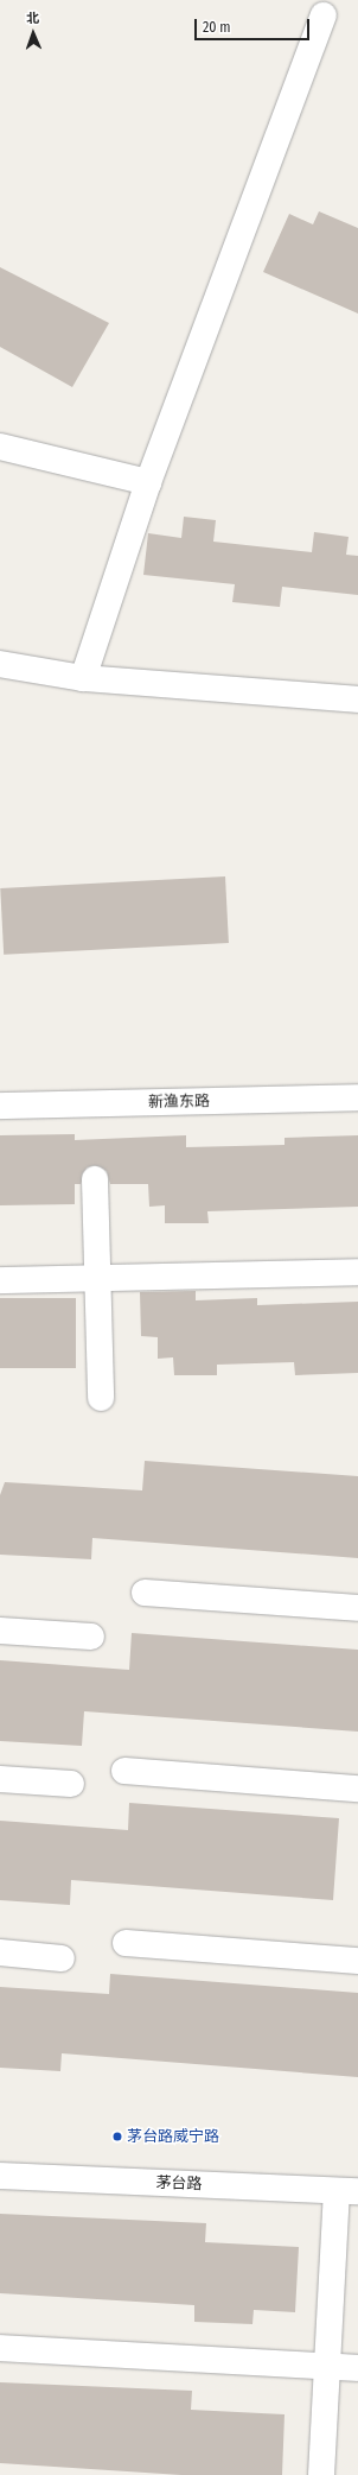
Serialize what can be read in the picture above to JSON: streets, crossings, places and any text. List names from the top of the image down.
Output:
{
  "streets": {
    "street": ["新渔东路", "茅台路"]
  },
  "places": ["茅台路威宁路"],
  "scale_bar": "20 m",
  "north": "top"
}
